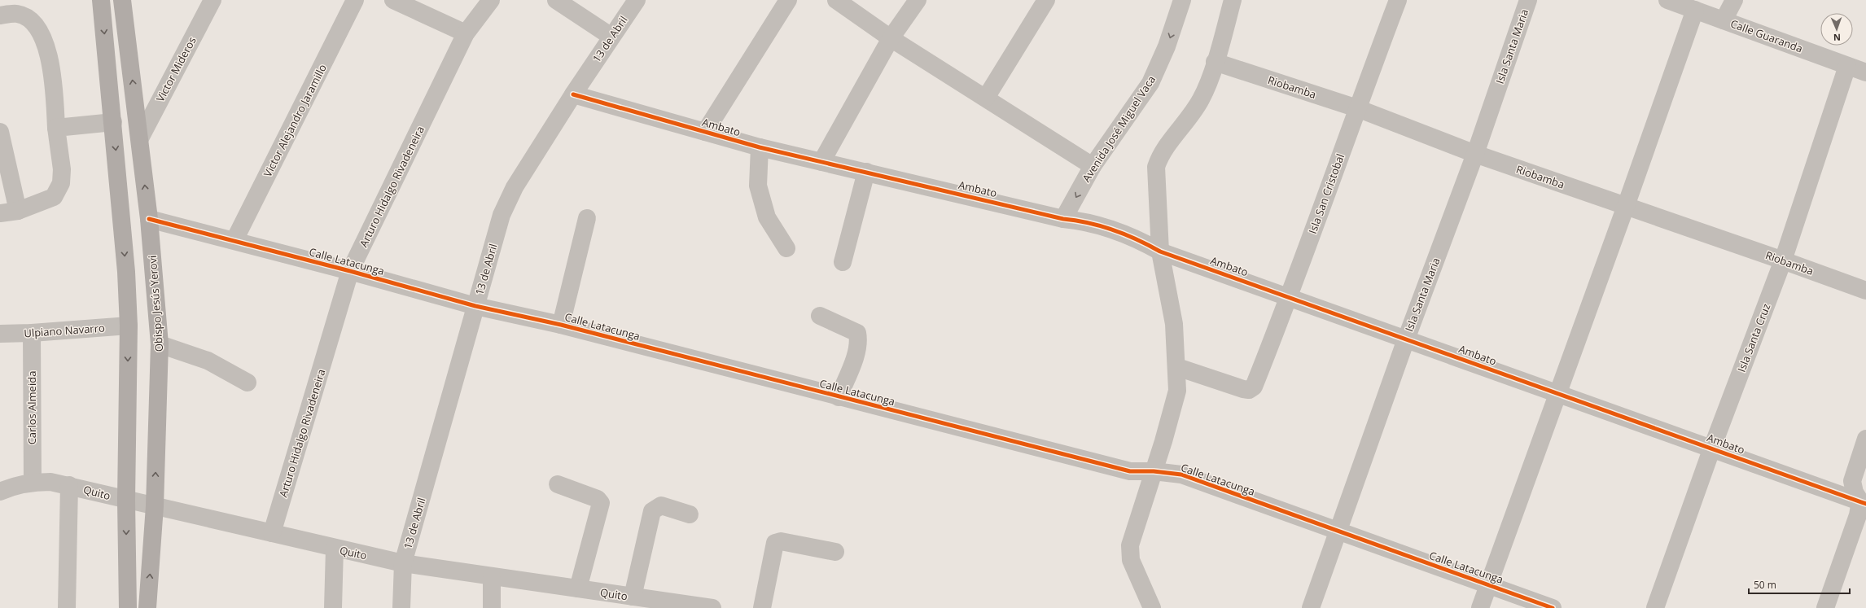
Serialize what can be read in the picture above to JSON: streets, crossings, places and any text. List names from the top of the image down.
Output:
{
  "streets": {
    "main road": ["Obispo Jesús Yerovi"],
    "street": [
      "Calle Guaranda",
      "13 de Abril",
      "Isla Santa Maria",
      "Victor Mideros",
      "Riobamba",
      "Victor Alejandro Jaramillo",
      "Ambato",
      "Avenida José Miguel Vaca",
      "Arturo Hidalgo Rivadeneira",
      "Isla San Cristobal",
      "Calle Latacunga",
      "Ulpiano Navarro",
      "Isla Santa Cruz",
      "Carlos Almeida",
      "Quito"
    ]
  },
  "crossings": [
    ["Calle Guaranda", "Isla Santa Cruz"],
    ["13 de Abril", "Ambato"],
    ["13 de Abril", "Calle Latacunga"],
    ["13 de Abril", "Quito"],
    ["Isla Santa Maria", "Riobamba"],
    ["Isla Santa Maria", "Ambato"],
    ["Isla Santa Maria", "Calle Latacunga"],
    ["Victor Mideros", "Obispo Jesús Yerovi"],
    ["Riobamba", "Isla San Cristobal"],
    ["Riobamba", "Isla Santa Cruz"],
    ["Victor Alejandro Jaramillo", "Calle Latacunga"],
    ["Ambato", "Avenida José Miguel Vaca"],
    ["Ambato", "Isla San Cristobal"],
    ["Ambato", "Isla Santa Cruz"],
    ["Arturo Hidalgo Rivadeneira", "Calle Latacunga"],
    ["Arturo Hidalgo Rivadeneira", "Quito"],
    ["Calle Latacunga", "Obispo Jesús Yerovi"],
    ["Obispo Jesús Yerovi", "Quito"],
    ["Ulpiano Navarro", "Carlos Almeida"],
    ["Carlos Almeida", "Quito"]
  ],
  "scale_bar": "50 m",
  "north": "bottom"
}
